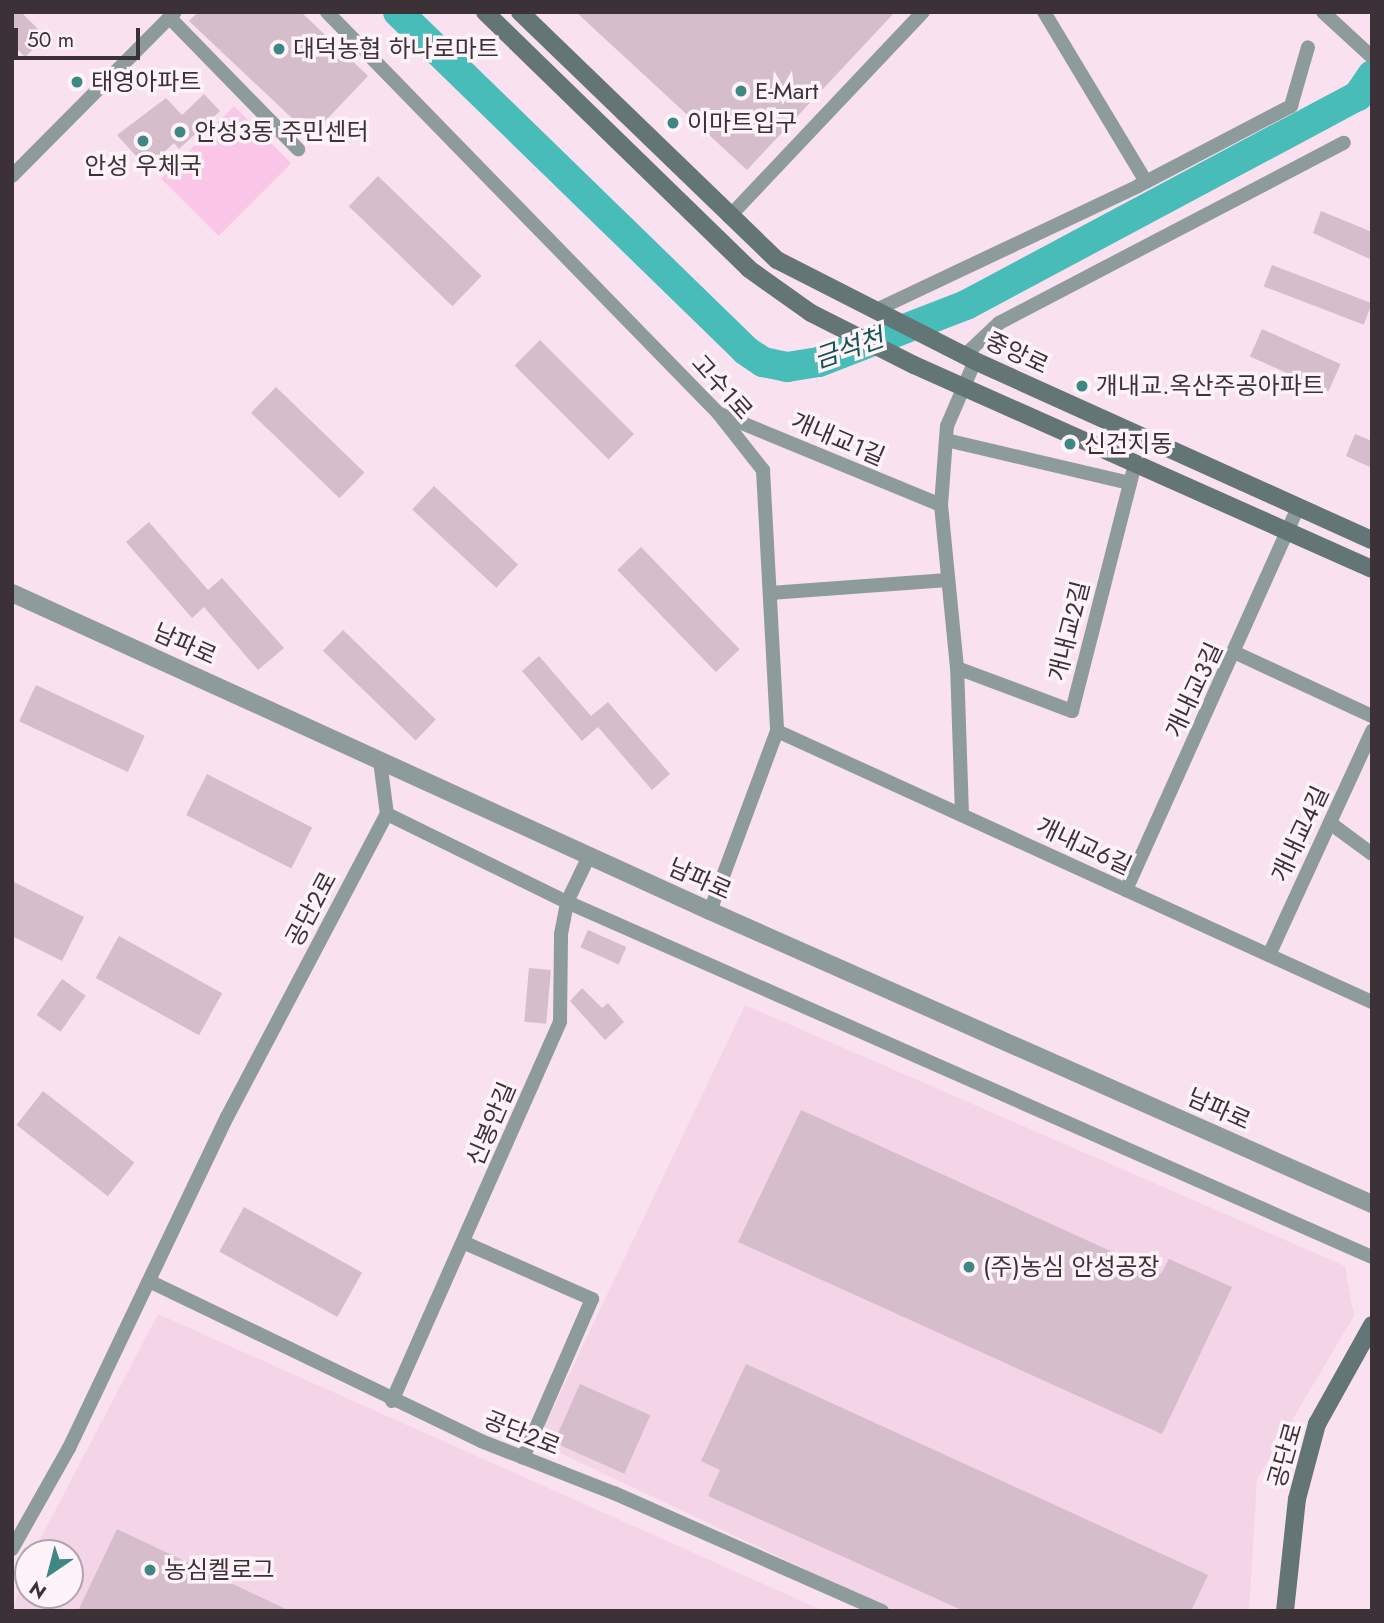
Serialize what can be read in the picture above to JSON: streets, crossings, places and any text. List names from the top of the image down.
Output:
{
  "streets": {
    "main road": ["중앙로", "공단로"],
    "street": [
      "고수1로",
      "개내교1길",
      "개내교2길",
      "남파로",
      "개내교3길",
      "개내교4길",
      "개내교6길",
      "공단2로",
      "신봉안길"
    ]
  },
  "crossings": [
    ["중앙로", "개내교2길"],
    ["중앙로", "개내교3길"],
    ["고수1로", "개내교1길"],
    ["고수1로", "남파로"],
    ["고수1로", "개내교6길"],
    ["남파로", "신봉안길"],
    ["개내교3길", "개내교6길"],
    ["개내교4길", "개내교6길"],
    ["공단2로", "신봉안길"]
  ],
  "water": ["금석천"],
  "places": [
    "대덕농협 하나로마트",
    "태영아파트",
    "E-Mart",
    "이마트입구",
    "안성3동 주민센터",
    "안성 우체국",
    "개내교.옥산주공아파트",
    "신건지동",
    "(주)농심 안성공장",
    "농심켈로그"
  ],
  "scale_bar": "50 m",
  "north": "bottom left"
}
